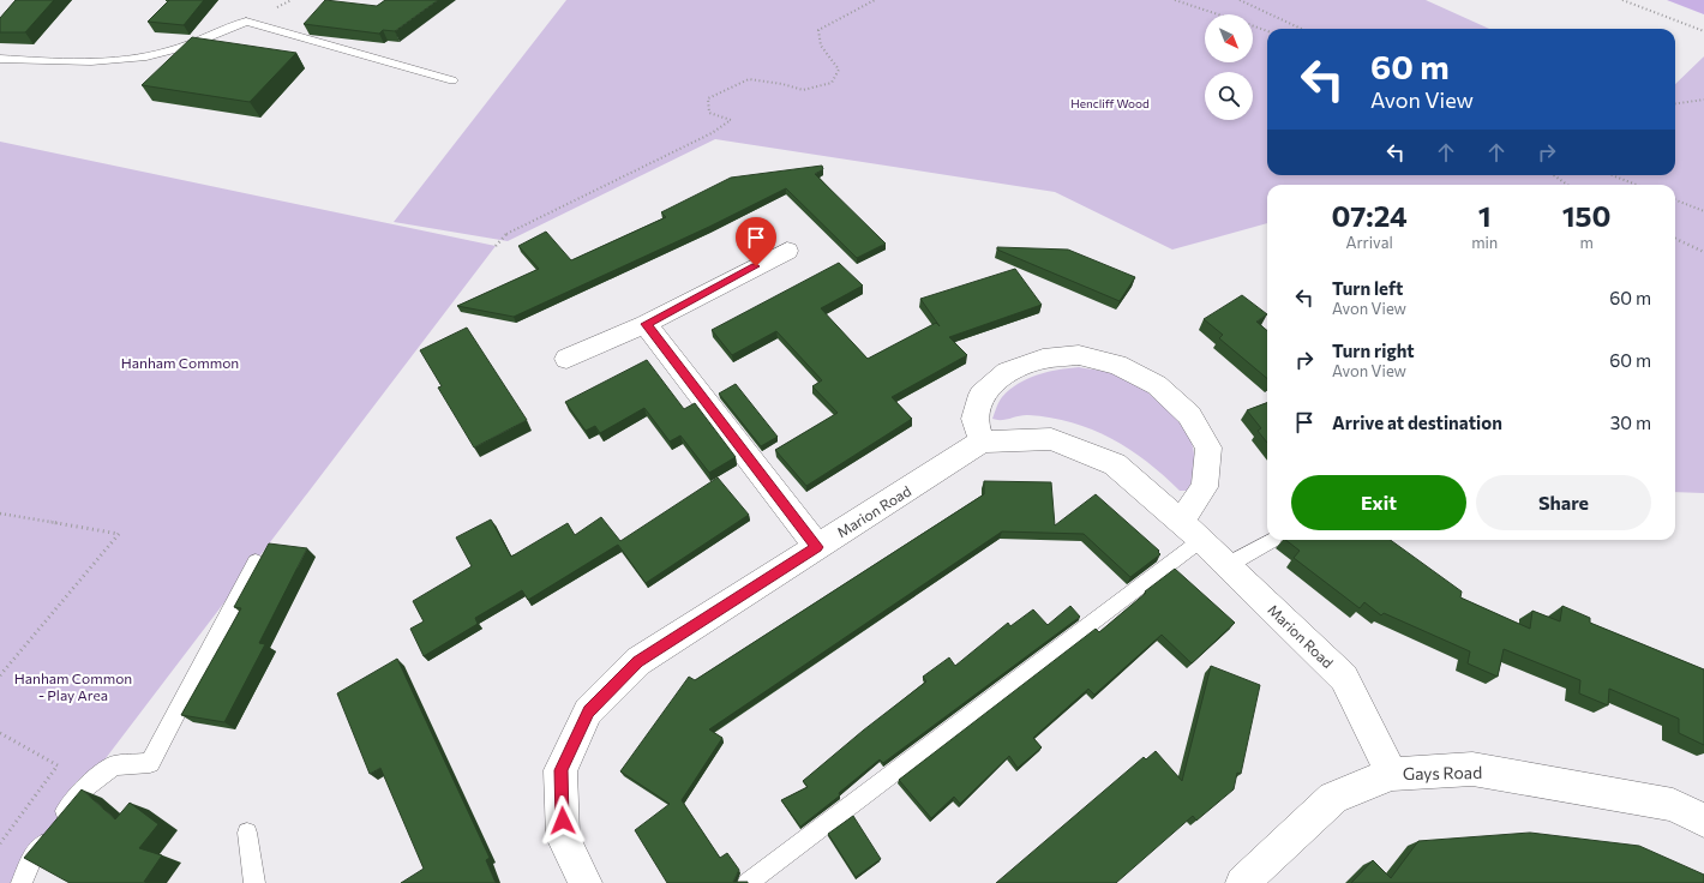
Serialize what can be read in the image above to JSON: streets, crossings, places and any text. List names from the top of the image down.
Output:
{
  "streets": {
    "street": ["Marion Road", "Gays Road"]
  },
  "crossings": [
    ["Marion Road", "Gays Road"]
  ],
  "parks": ["Hencliff Wood", "Hanham Common", "Hanham Common - Play Area"],
  "north": "bottom right",
  "page": {
    "turn": ["60 m", "Avon View"],
    "eta": [
      "07:24",
      "Arrival",
      "1",
      "min",
      "150",
      "m"
    ],
    "list": [
      {
        "name": "Turn left",
        "note": "Avon View",
        "value": "60 m"
      },
      {
        "name": "Turn right",
        "note": "Avon View",
        "value": "60 m"
      },
      {
        "name": "Arrive at destination",
        "value": "30 m"
      }
    ],
    "buttons": ["Exit", "Share"]
  }
}
